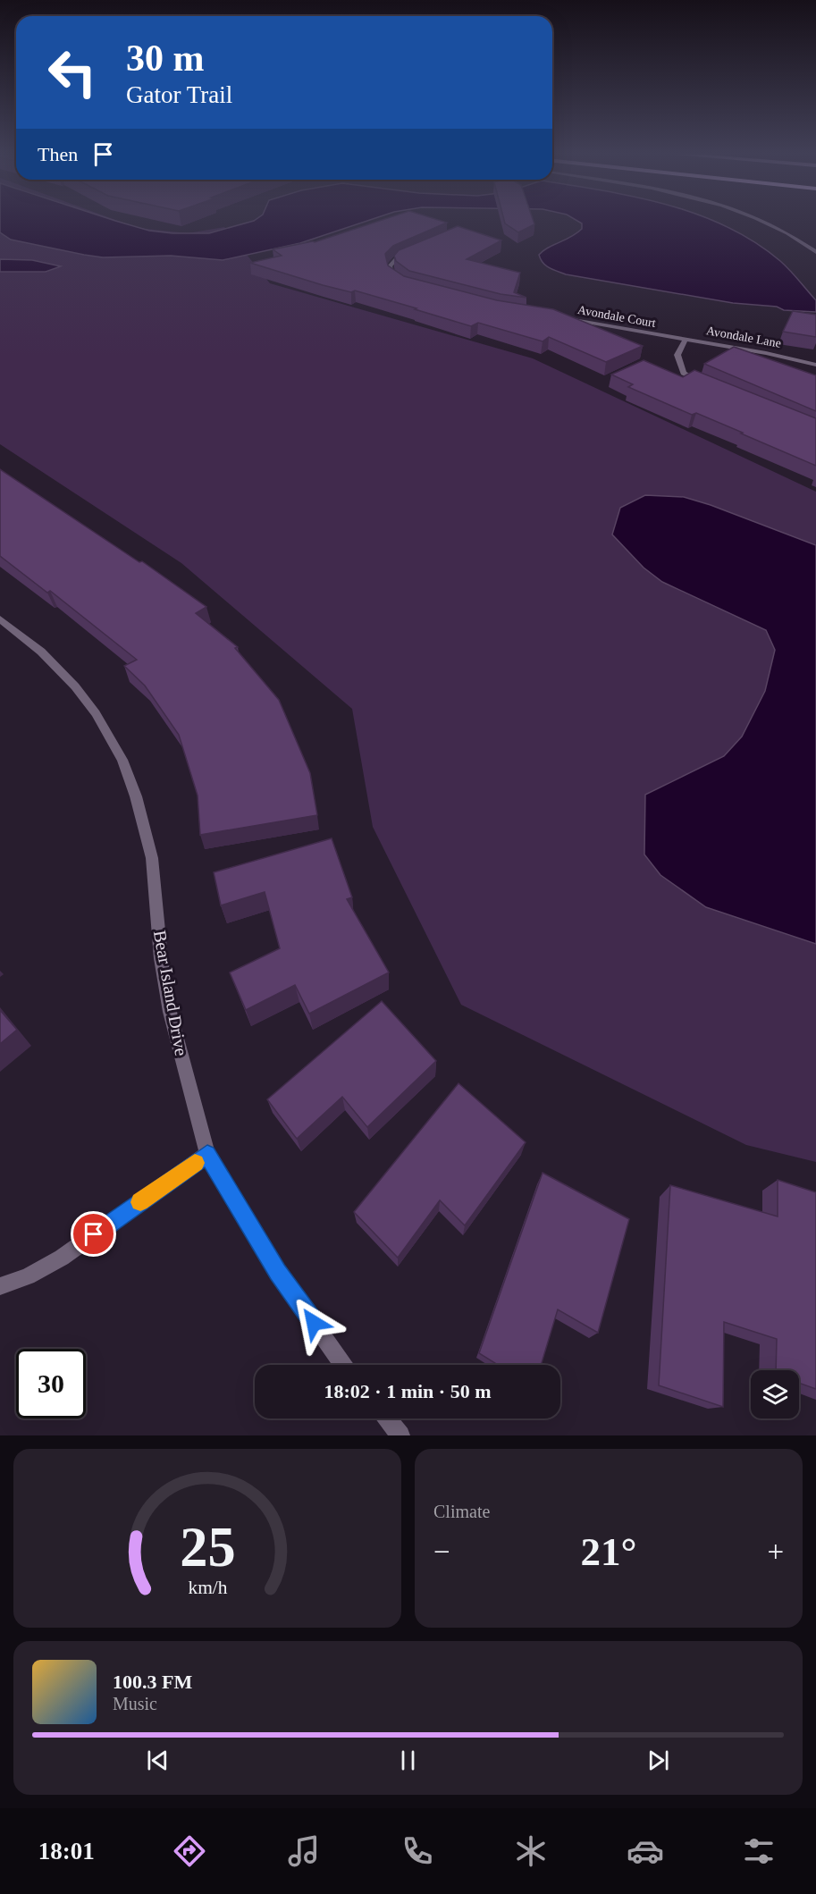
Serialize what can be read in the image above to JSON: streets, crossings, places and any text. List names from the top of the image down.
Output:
{
  "streets": {
    "street": ["Avondale Court", "Avondale Lane", "Bear Island Drive"]
  },
  "crossings": [
    ["Avondale Court", "Avondale Lane"]
  ],
  "page": {
    "turn": ["30 m", "Gator Trail"],
    "then": "Then",
    "limit": "30",
    "trip": "18:02 · 1 min · 50 m",
    "tile": "Climate",
    "heat": ["−", "21°", "+"],
    "song": ["100.3 FM", "Music"],
    "tabs": "18:01",
    "gauge": ["25", "km/h"]
  }
}
